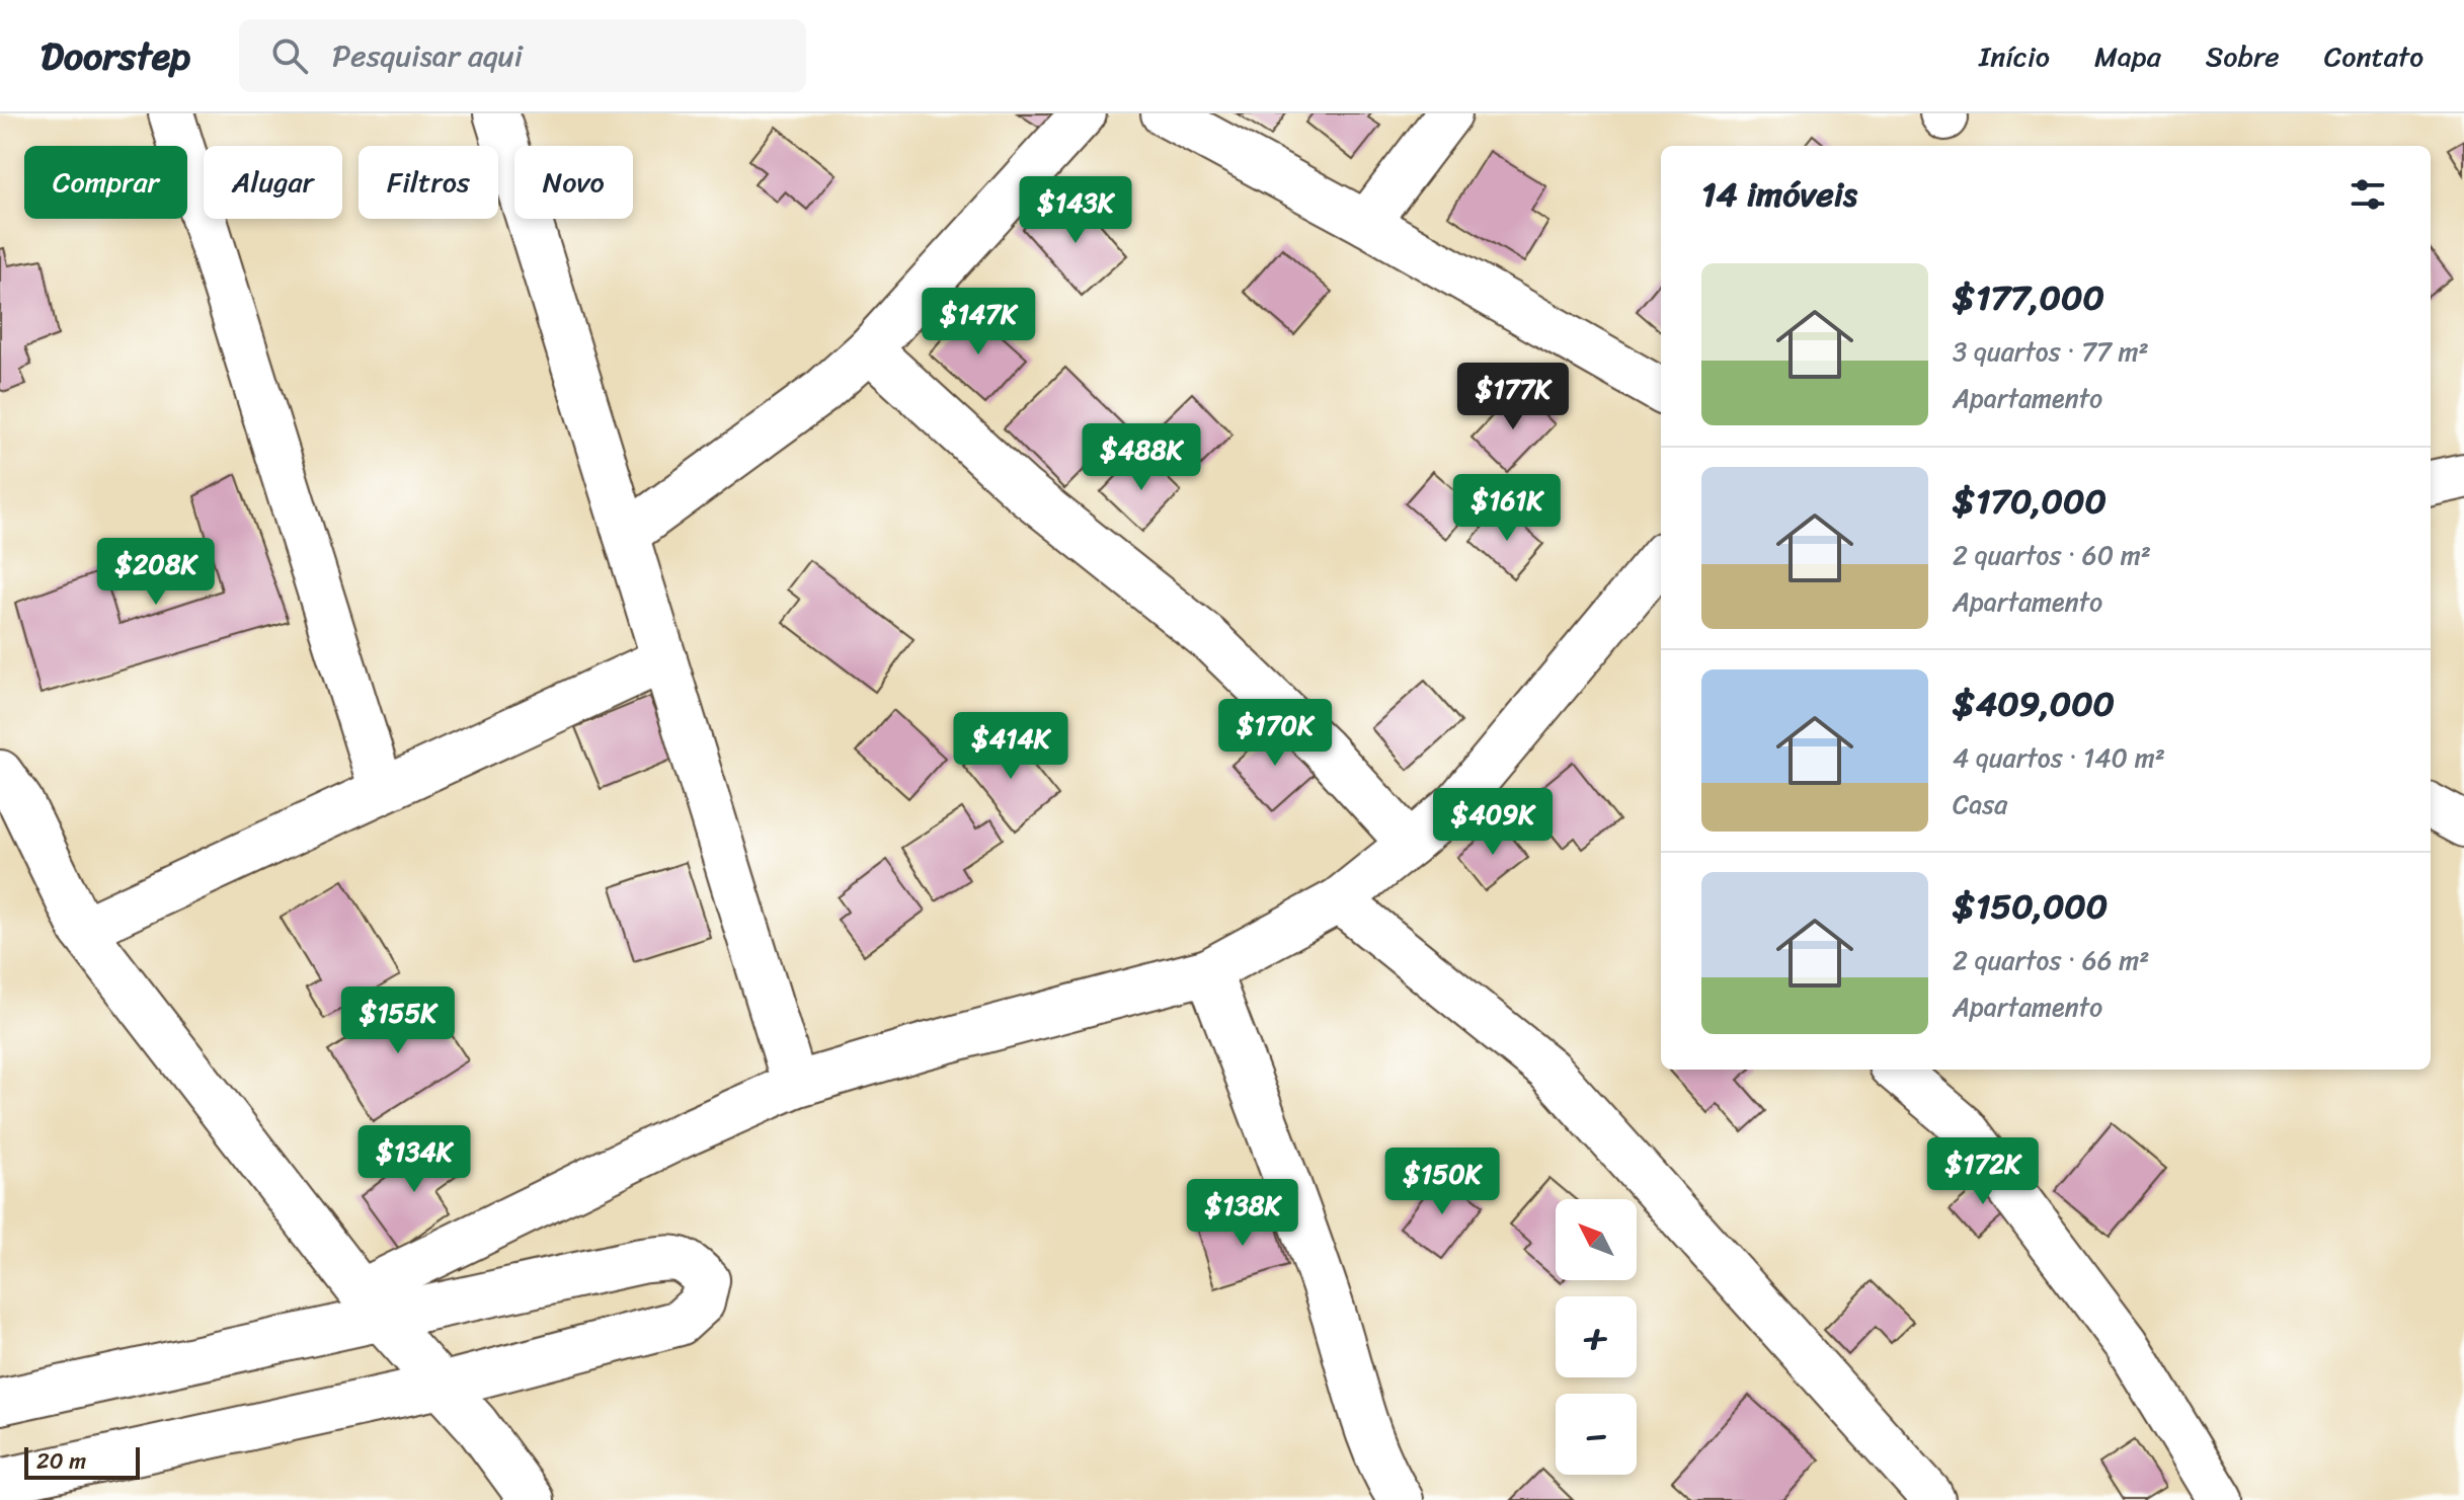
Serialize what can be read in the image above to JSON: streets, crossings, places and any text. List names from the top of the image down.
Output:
{
  "scale_bar": "20 m",
  "north": "top left",
  "page": {
    "header": "Doorstep",
    "search": "Pesquisar aqui",
    "nav": [
      "Início",
      "Mapa",
      "Sobre",
      "Contato"
    ],
    "chip": [
      "Comprar",
      "Alugar",
      "Filtros",
      "Novo"
    ],
    "heading": "14 imóveis",
    "price": [
      "$143K",
      "$147K",
      "$177K",
      "$488K",
      "$161K",
      "$208K",
      "$170K",
      "$414K",
      "$409K",
      "$155K",
      "$134K",
      "$172K",
      "$150K",
      "$138K"
    ],
    "list": [
      {
        "name": "$177,000",
        "note": "3 quartos · 77 m² · Apartamento"
      },
      {
        "name": "$170,000",
        "note": "2 quartos · 60 m² · Apartamento"
      },
      {
        "name": "$409,000",
        "note": "4 quartos · 140 m² · Casa"
      },
      {
        "name": "$150,000",
        "note": "2 quartos · 66 m² · Apartamento"
      }
    ],
    "map_buttons": ["+", "−"],
    "scale": "20 m"
  }
}
